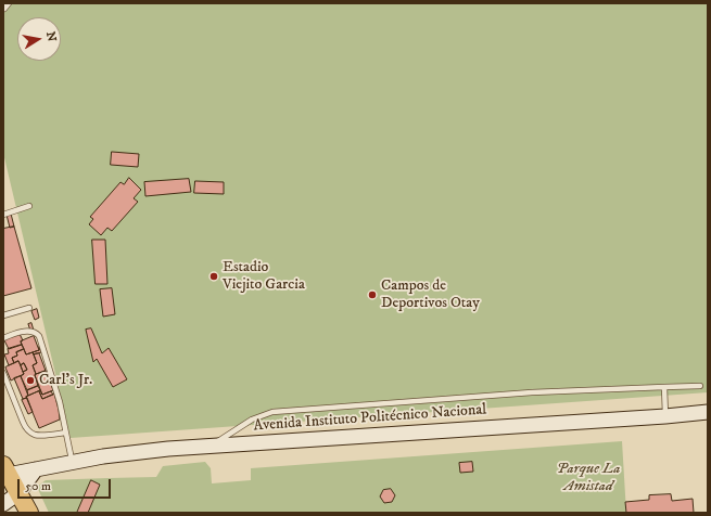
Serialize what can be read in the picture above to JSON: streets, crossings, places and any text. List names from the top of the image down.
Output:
{
  "streets": {
    "street": ["Avenida Instituto Politécnico Nacional"]
  },
  "parks": ["Parque La Amistad"],
  "places": ["Estadio Viejito Garcia", "Campos de Deportivos Otay", "Carl's Jr."],
  "scale_bar": "50 m",
  "north": "right"
}
